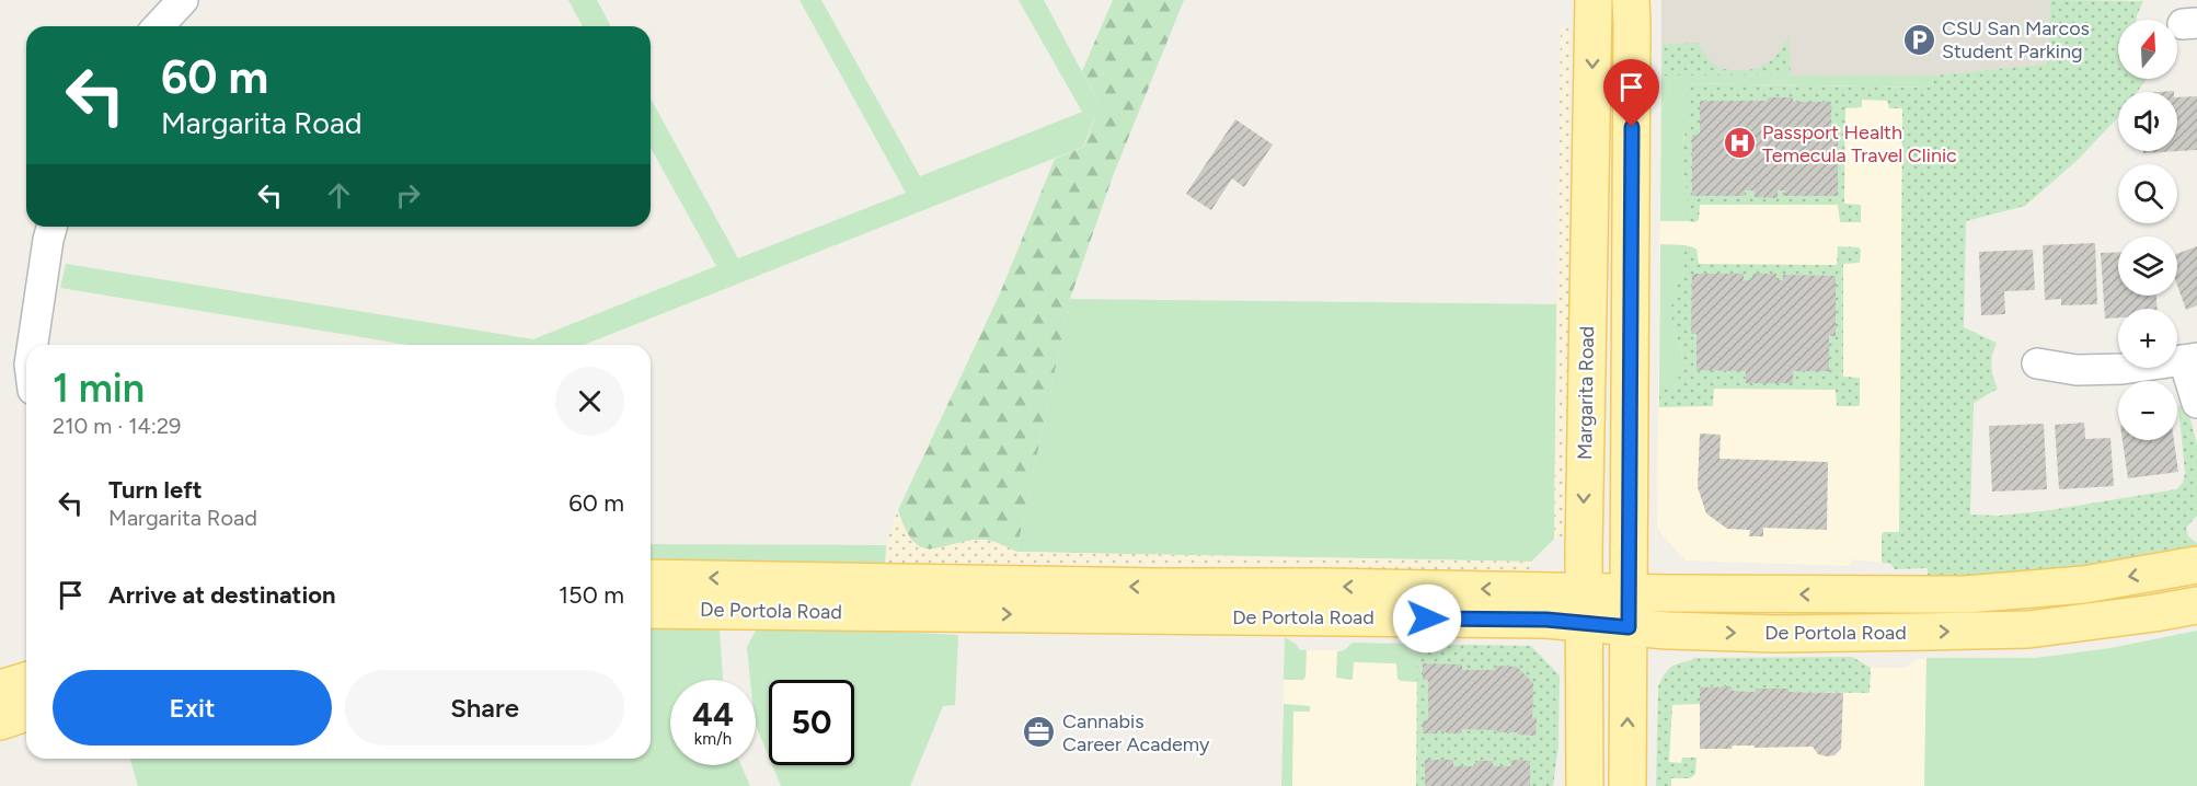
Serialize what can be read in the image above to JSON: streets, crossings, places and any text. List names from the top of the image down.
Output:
{
  "streets": {
    "main road": ["Margarita Road", "De Portola Road"]
  },
  "crossings": [
    ["Margarita Road", "De Portola Road"]
  ],
  "places": {
    "parking": ["CSU San Marcos Student Parking"],
    "hospital": ["Passport Health Temecula Travel Clinic"],
    "office": ["Cannabis Career Academy"]
  },
  "north": "top",
  "page": {
    "map_buttons": ["+", "−"],
    "turn": ["60 m", "Margarita Road"],
    "heading": ["1 min", "210 m · 14:29"],
    "list": [
      {
        "name": "Turn left",
        "note": "Margarita Road",
        "value": "60 m"
      },
      {
        "name": "Arrive at destination",
        "value": "150 m"
      }
    ],
    "buttons": ["Exit", "Share"],
    "speed": "44 km/h",
    "limit": "50"
  }
}
